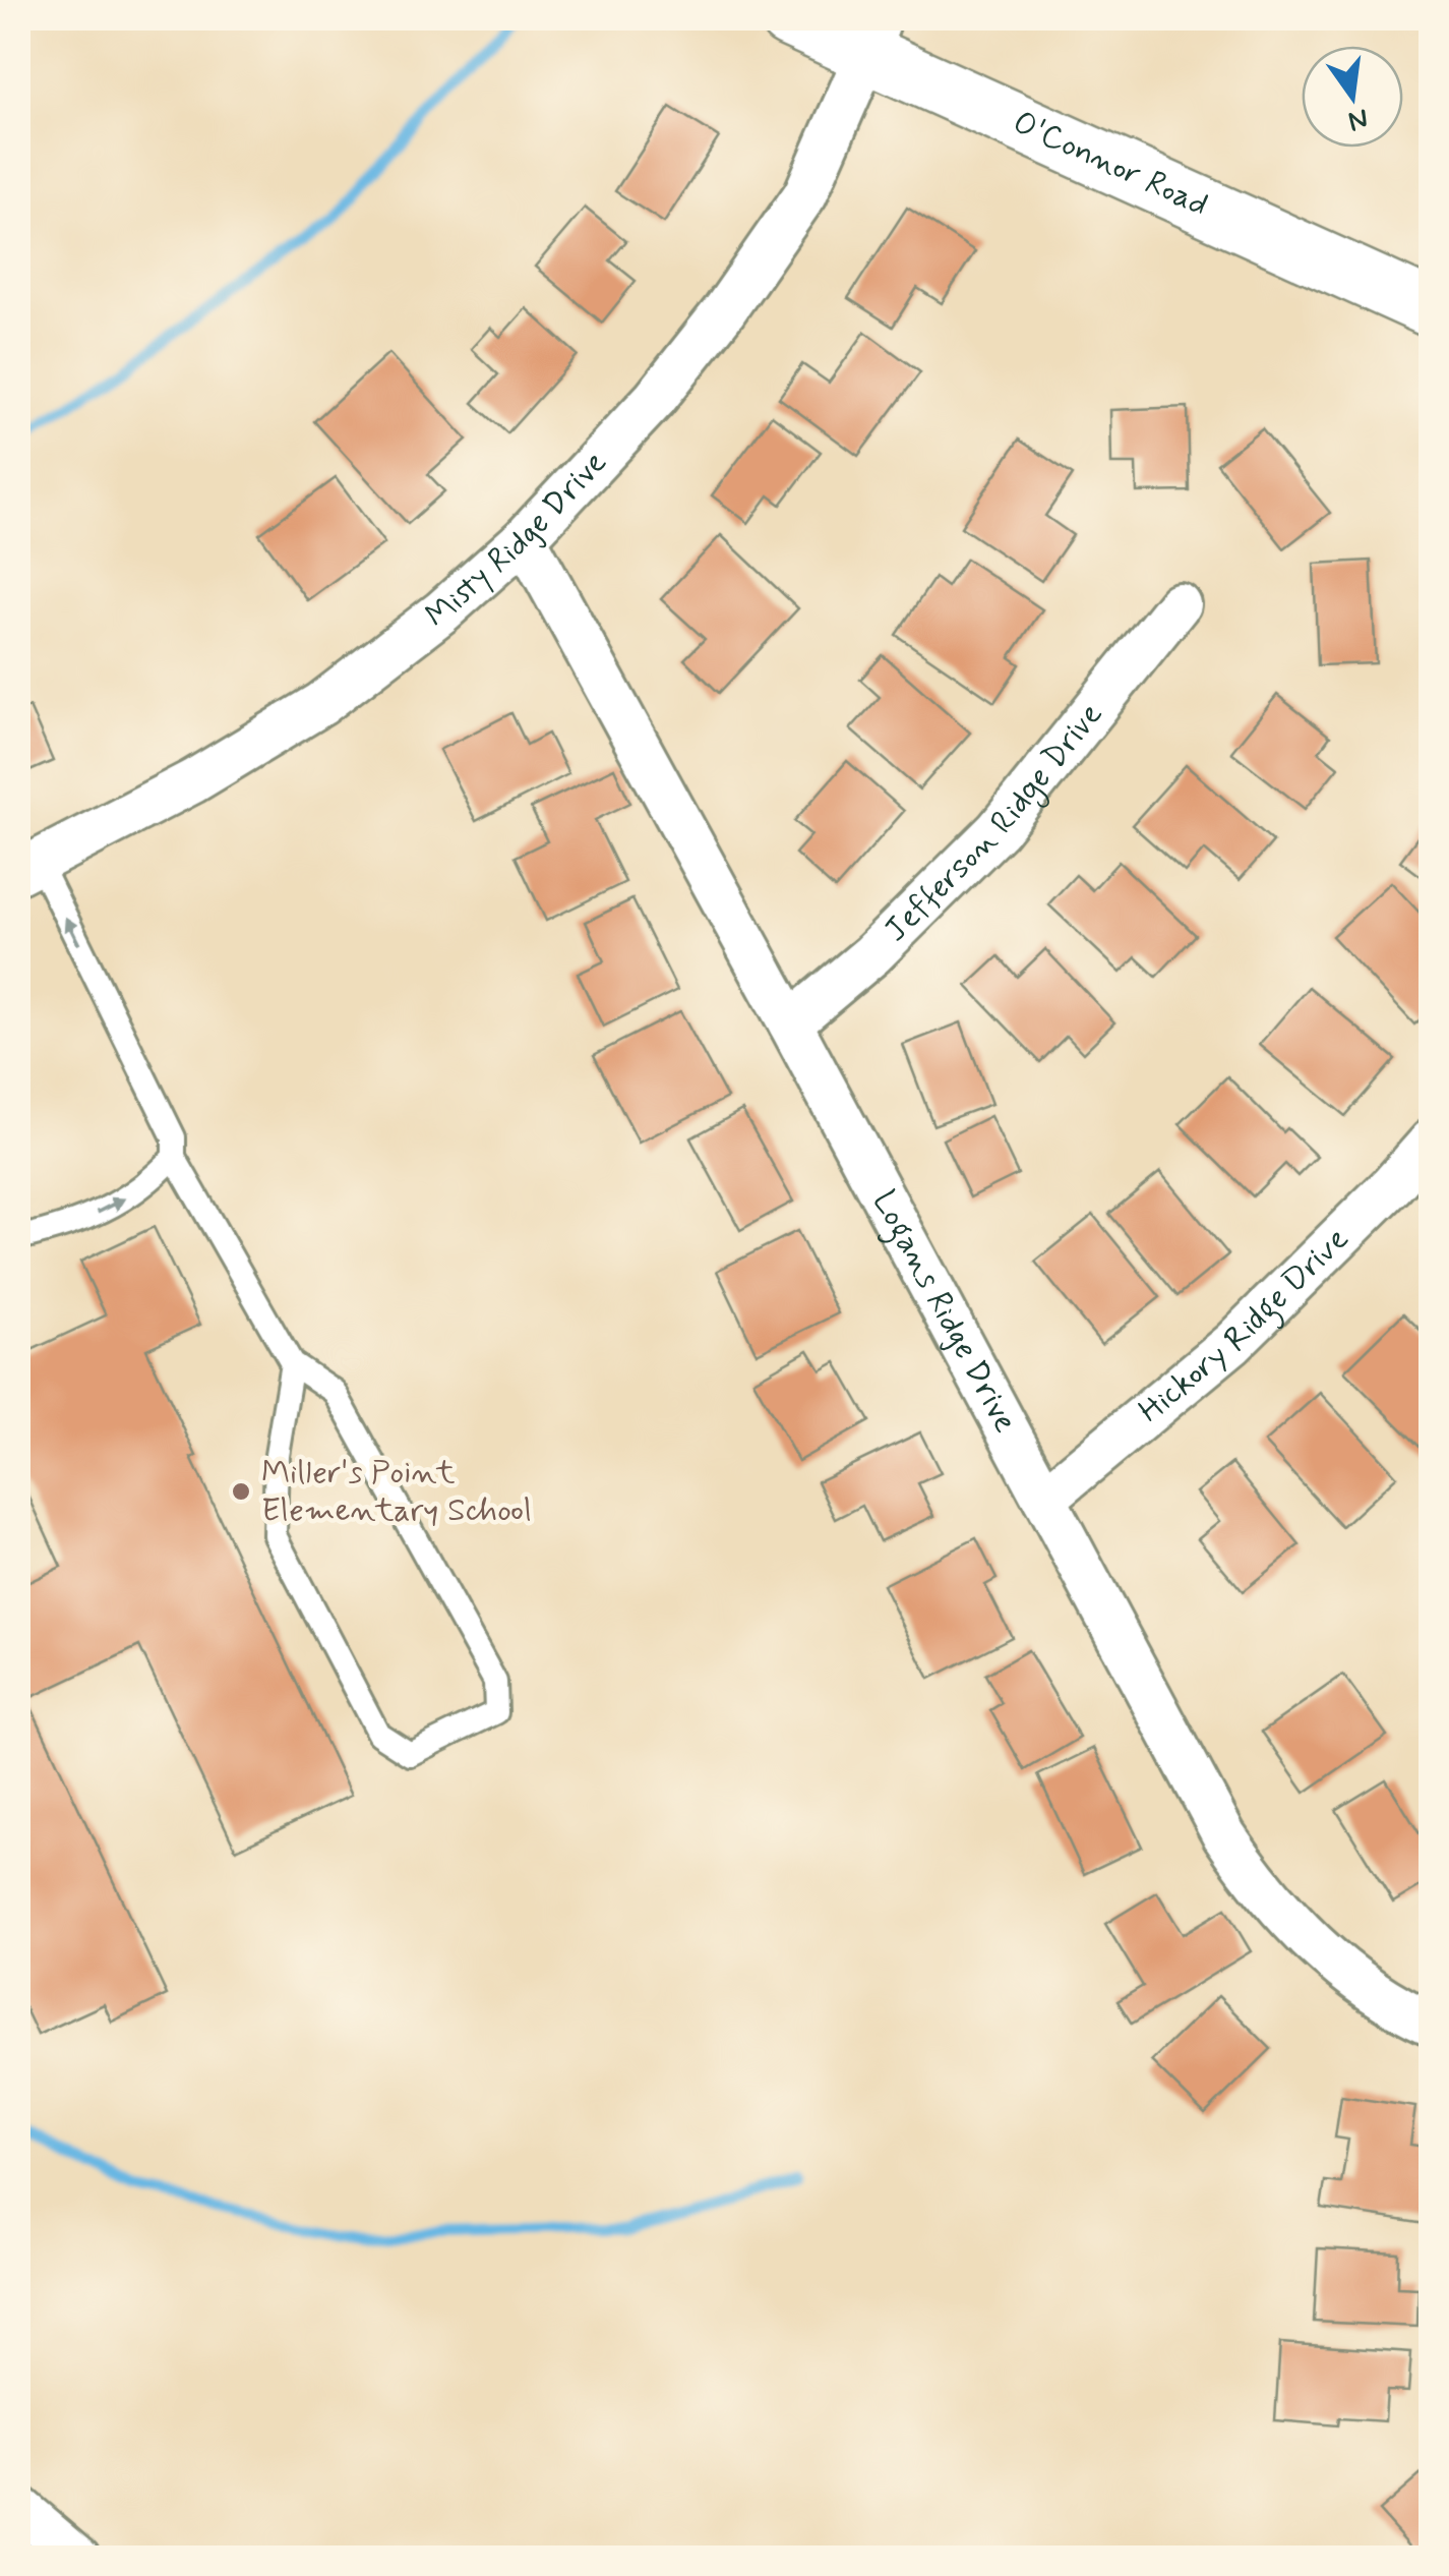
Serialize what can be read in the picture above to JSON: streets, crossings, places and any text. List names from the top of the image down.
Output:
{
  "streets": {
    "main road": ["O'Connor Road"],
    "street": [
      "Misty Ridge Drive",
      "Jefferson Ridge Drive",
      "Logans Ridge Drive",
      "Hickory Ridge Drive"
    ]
  },
  "crossings": [
    ["O'Connor Road", "Misty Ridge Drive"],
    ["Misty Ridge Drive", "Logans Ridge Drive"],
    ["Jefferson Ridge Drive", "Logans Ridge Drive"],
    ["Logans Ridge Drive", "Hickory Ridge Drive"]
  ],
  "places": ["Miller's Point Elementary School"],
  "north": "bottom"
}
